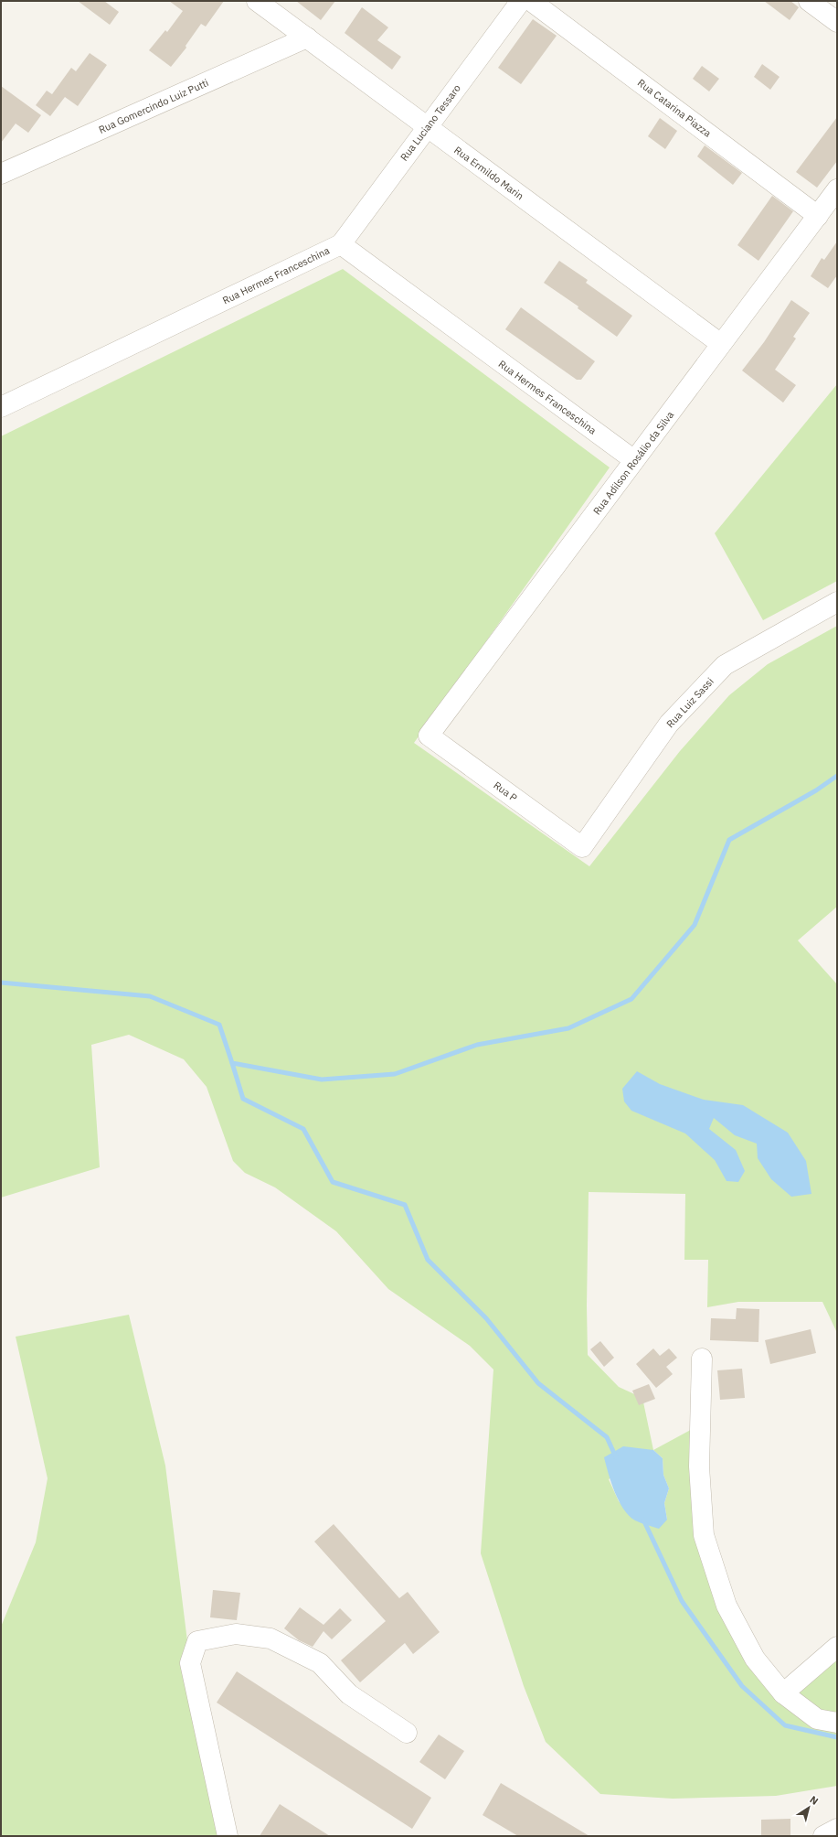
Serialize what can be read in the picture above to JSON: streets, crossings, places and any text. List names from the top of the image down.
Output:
{
  "streets": {
    "street": [
      "Rua Gomercindo Luiz Putti",
      "Rua Catarina Piazza",
      "Rua Luciano Tessaro",
      "Rua Ermildo Marin",
      "Rua Hermes Franceschina",
      "Rua Adilson Rosálio da Silva",
      "Rua Luiz Sassi",
      "Rua P"
    ]
  },
  "crossings": [
    ["Rua Gomercindo Luiz Putti", "Rua Ermildo Marin"],
    ["Rua Catarina Piazza", "Rua Adilson Rosálio da Silva"],
    ["Rua Luciano Tessaro", "Rua Ermildo Marin"],
    ["Rua Luciano Tessaro", "Rua Hermes Franceschina"],
    ["Rua Ermildo Marin", "Rua Adilson Rosálio da Silva"],
    ["Rua Hermes Franceschina", "Rua Adilson Rosálio da Silva"],
    ["Rua Adilson Rosálio da Silva", "Rua P"],
    ["Rua Luiz Sassi", "Rua P"]
  ],
  "north": "top right"
}
